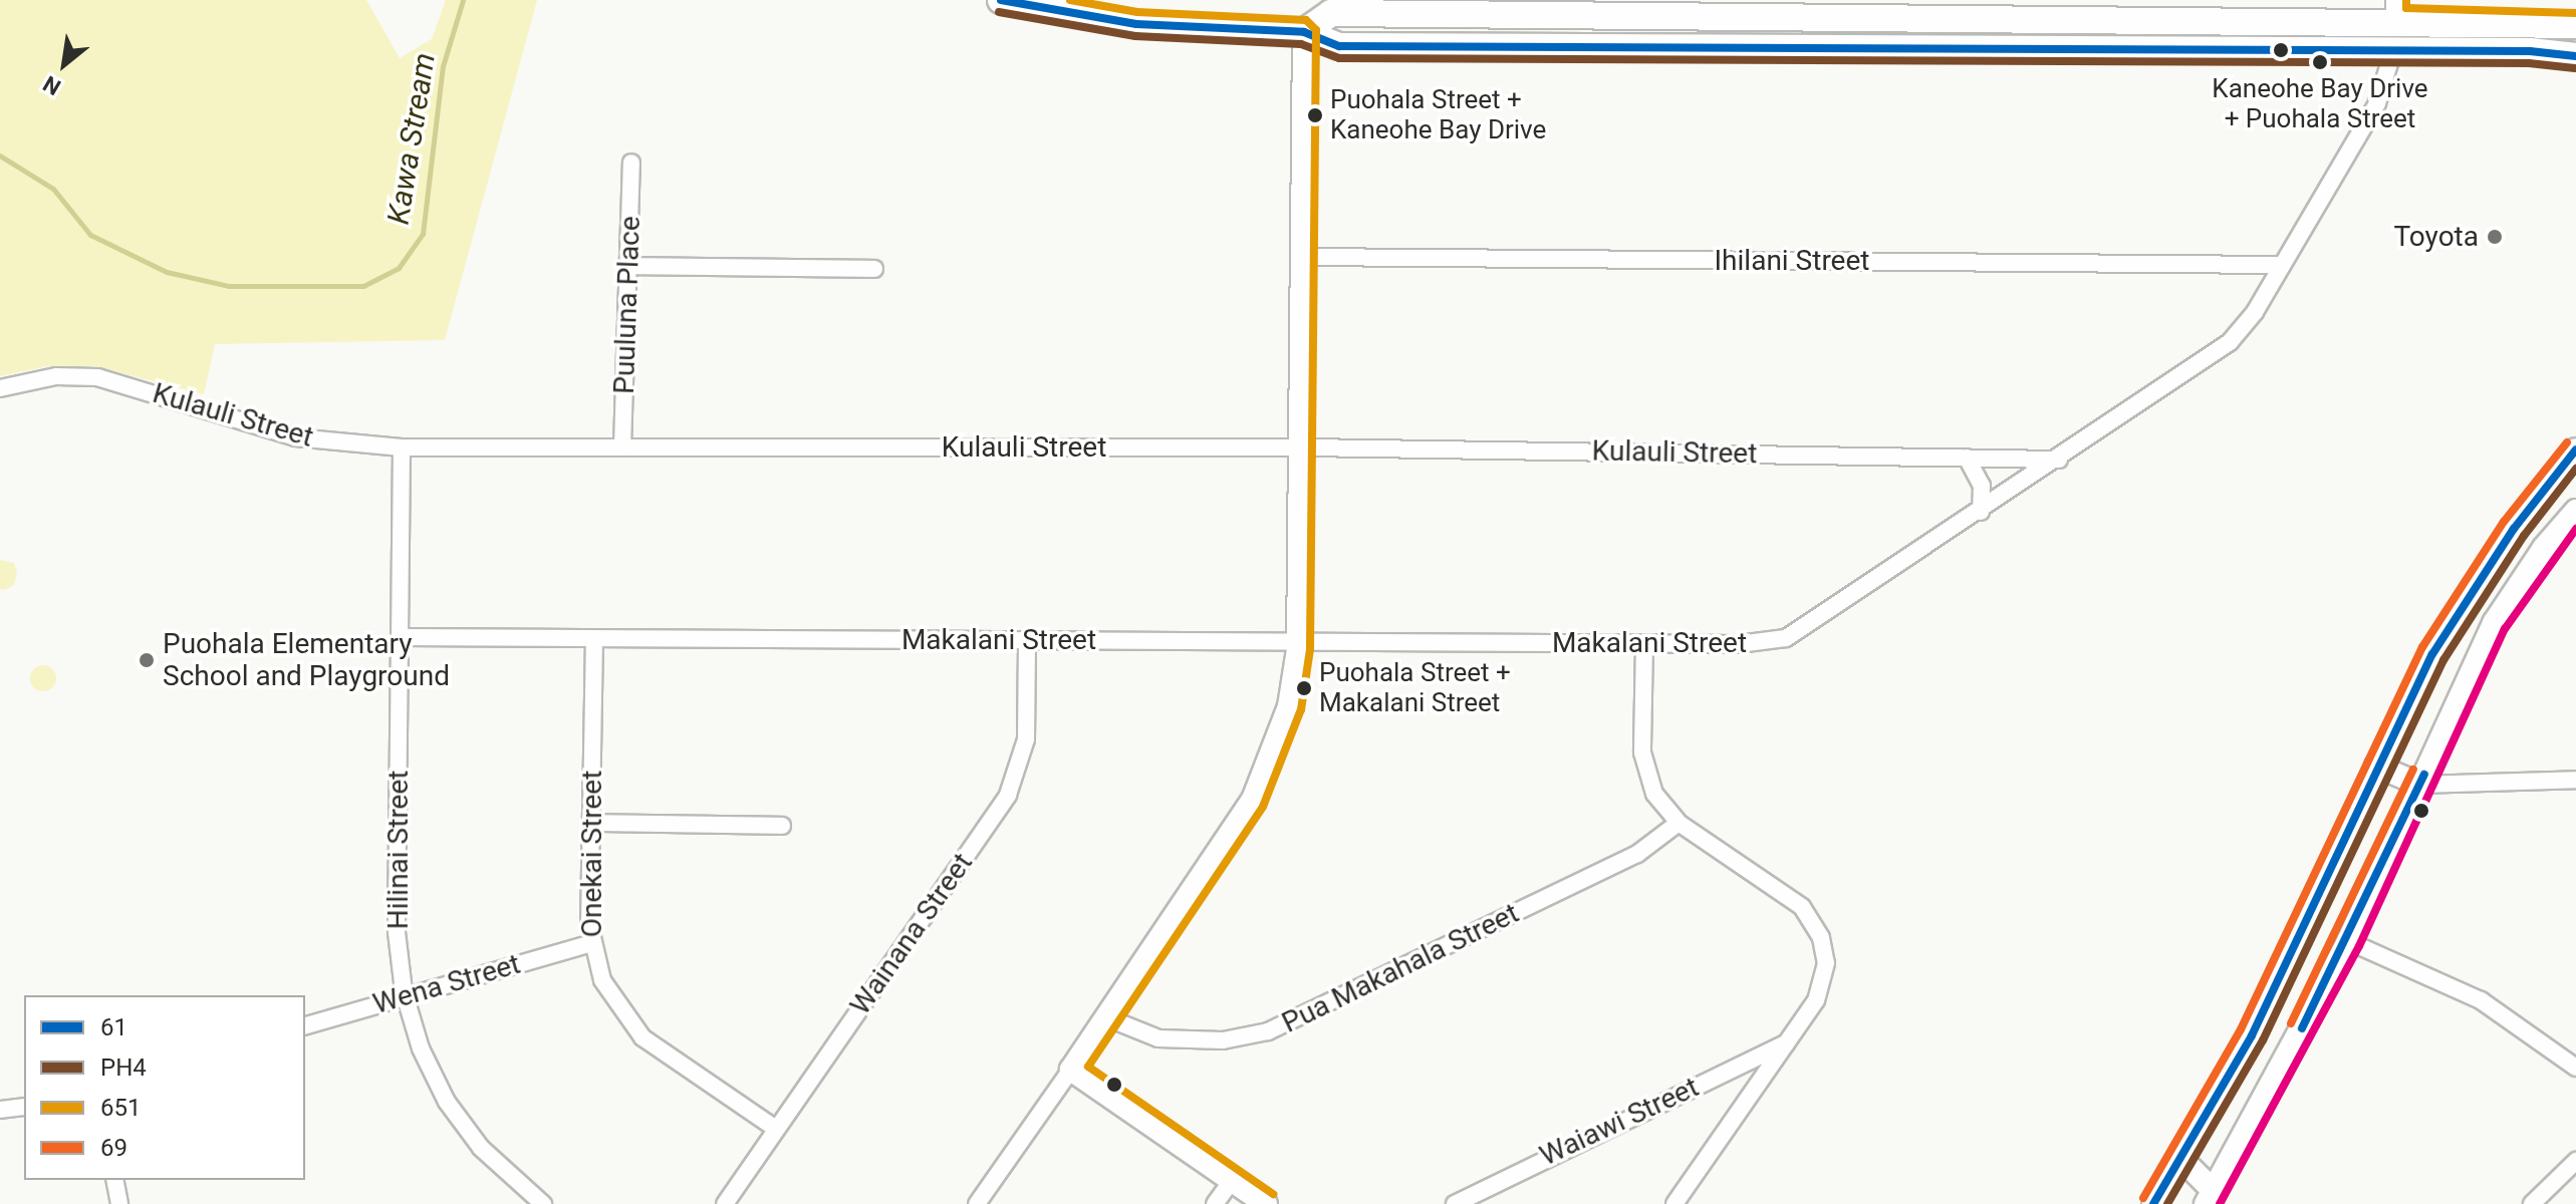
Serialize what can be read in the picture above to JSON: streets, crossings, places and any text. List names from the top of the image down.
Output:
{
  "streets": {
    "street": [
      "Ihilani Street",
      "Puuluna Place",
      "Kulauli Street",
      "Makalani Street",
      "Hilinai Street",
      "Onekai Street",
      "Wainana Street",
      "Pua Makahala Street",
      "Wena Street",
      "Waiawi Street"
    ]
  },
  "crossings": [
    ["Ihilani Street", "Makalani Street"],
    ["Puuluna Place", "Kulauli Street"],
    ["Kulauli Street", "Makalani Street"],
    ["Kulauli Street", "Hilinai Street"],
    ["Makalani Street", "Hilinai Street"],
    ["Makalani Street", "Onekai Street"],
    ["Makalani Street", "Wainana Street"],
    ["Hilinai Street", "Wena Street"],
    ["Onekai Street", "Wainana Street"],
    ["Onekai Street", "Wena Street"]
  ],
  "water": ["Kawa Stream"],
  "places": [
    "Kaneohe Bay Drive + Puohala Street",
    "Puohala Street + Kaneohe Bay Drive",
    "Toyota",
    "Puohala Elementary School and Playground",
    "Puohala Street + Makalani Street"
  ],
  "lines": [
    "transit line 61",
    "transit line 651",
    "transit line PH4",
    "transit line 69"
  ],
  "legend": [
    "61",
    "PH4",
    "651",
    "69"
  ],
  "north": "bottom left"
}
